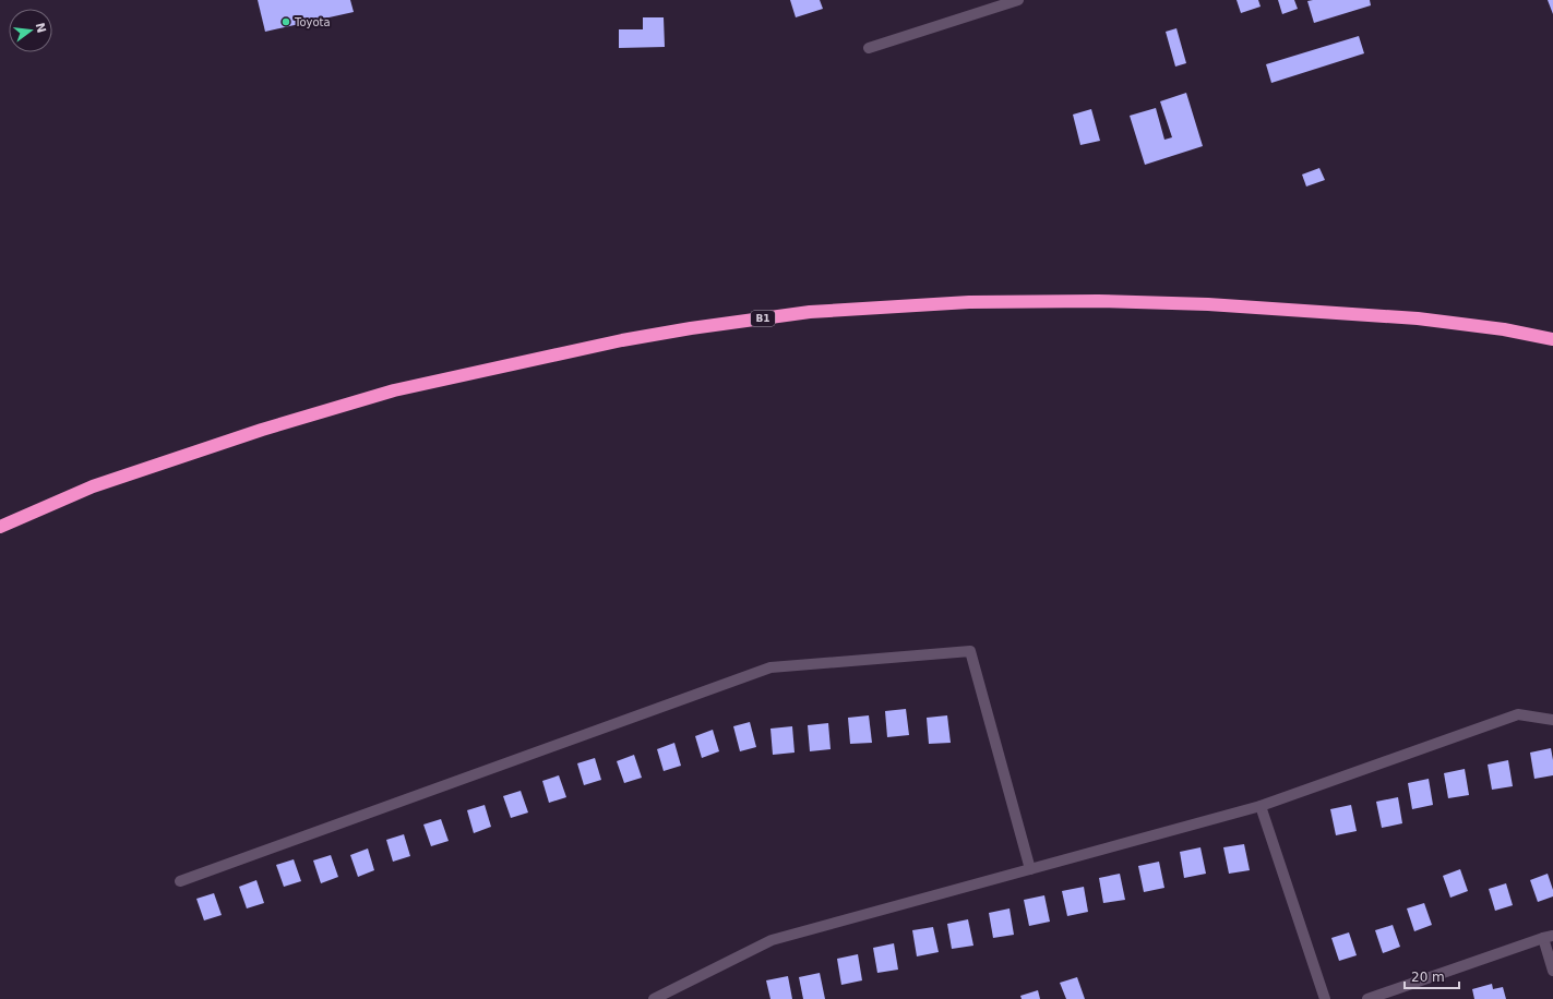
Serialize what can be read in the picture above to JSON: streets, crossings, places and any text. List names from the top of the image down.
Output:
{
  "streets": {
    "highway": ["B1"]
  },
  "places": ["Toyota"],
  "scale_bar": "20 m",
  "north": "right"
}
